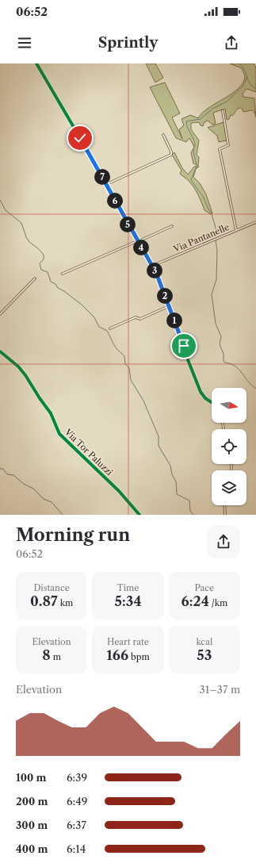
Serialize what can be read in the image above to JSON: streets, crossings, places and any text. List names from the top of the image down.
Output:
{
  "streets": {
    "street": ["Via Pantanelle", "Via Tor Paluzzi"]
  },
  "north": "right",
  "page": {
    "status": "06:52",
    "header": "Sprintly",
    "pins": [
      "7",
      "6",
      "5",
      "4",
      "3",
      "2",
      "1"
    ],
    "heading": ["Morning run", "06:52"],
    "stats": [
      ["Distance", "0.87 km"],
      ["Time", "5:34"],
      ["Pace", "6:24 /km"],
      ["Elevation", "8 m"],
      ["Heart rate", "166 bpm"],
      ["kcal", "53"]
    ],
    "chart": ["Elevation", "31–37 m"],
    "list": [
      {
        "name": "100 m",
        "note": "6:39"
      },
      {
        "name": "200 m",
        "note": "6:49"
      },
      {
        "name": "300 m",
        "note": "6:37"
      },
      {
        "name": "400 m",
        "note": "6:14"
      }
    ]
  }
}
